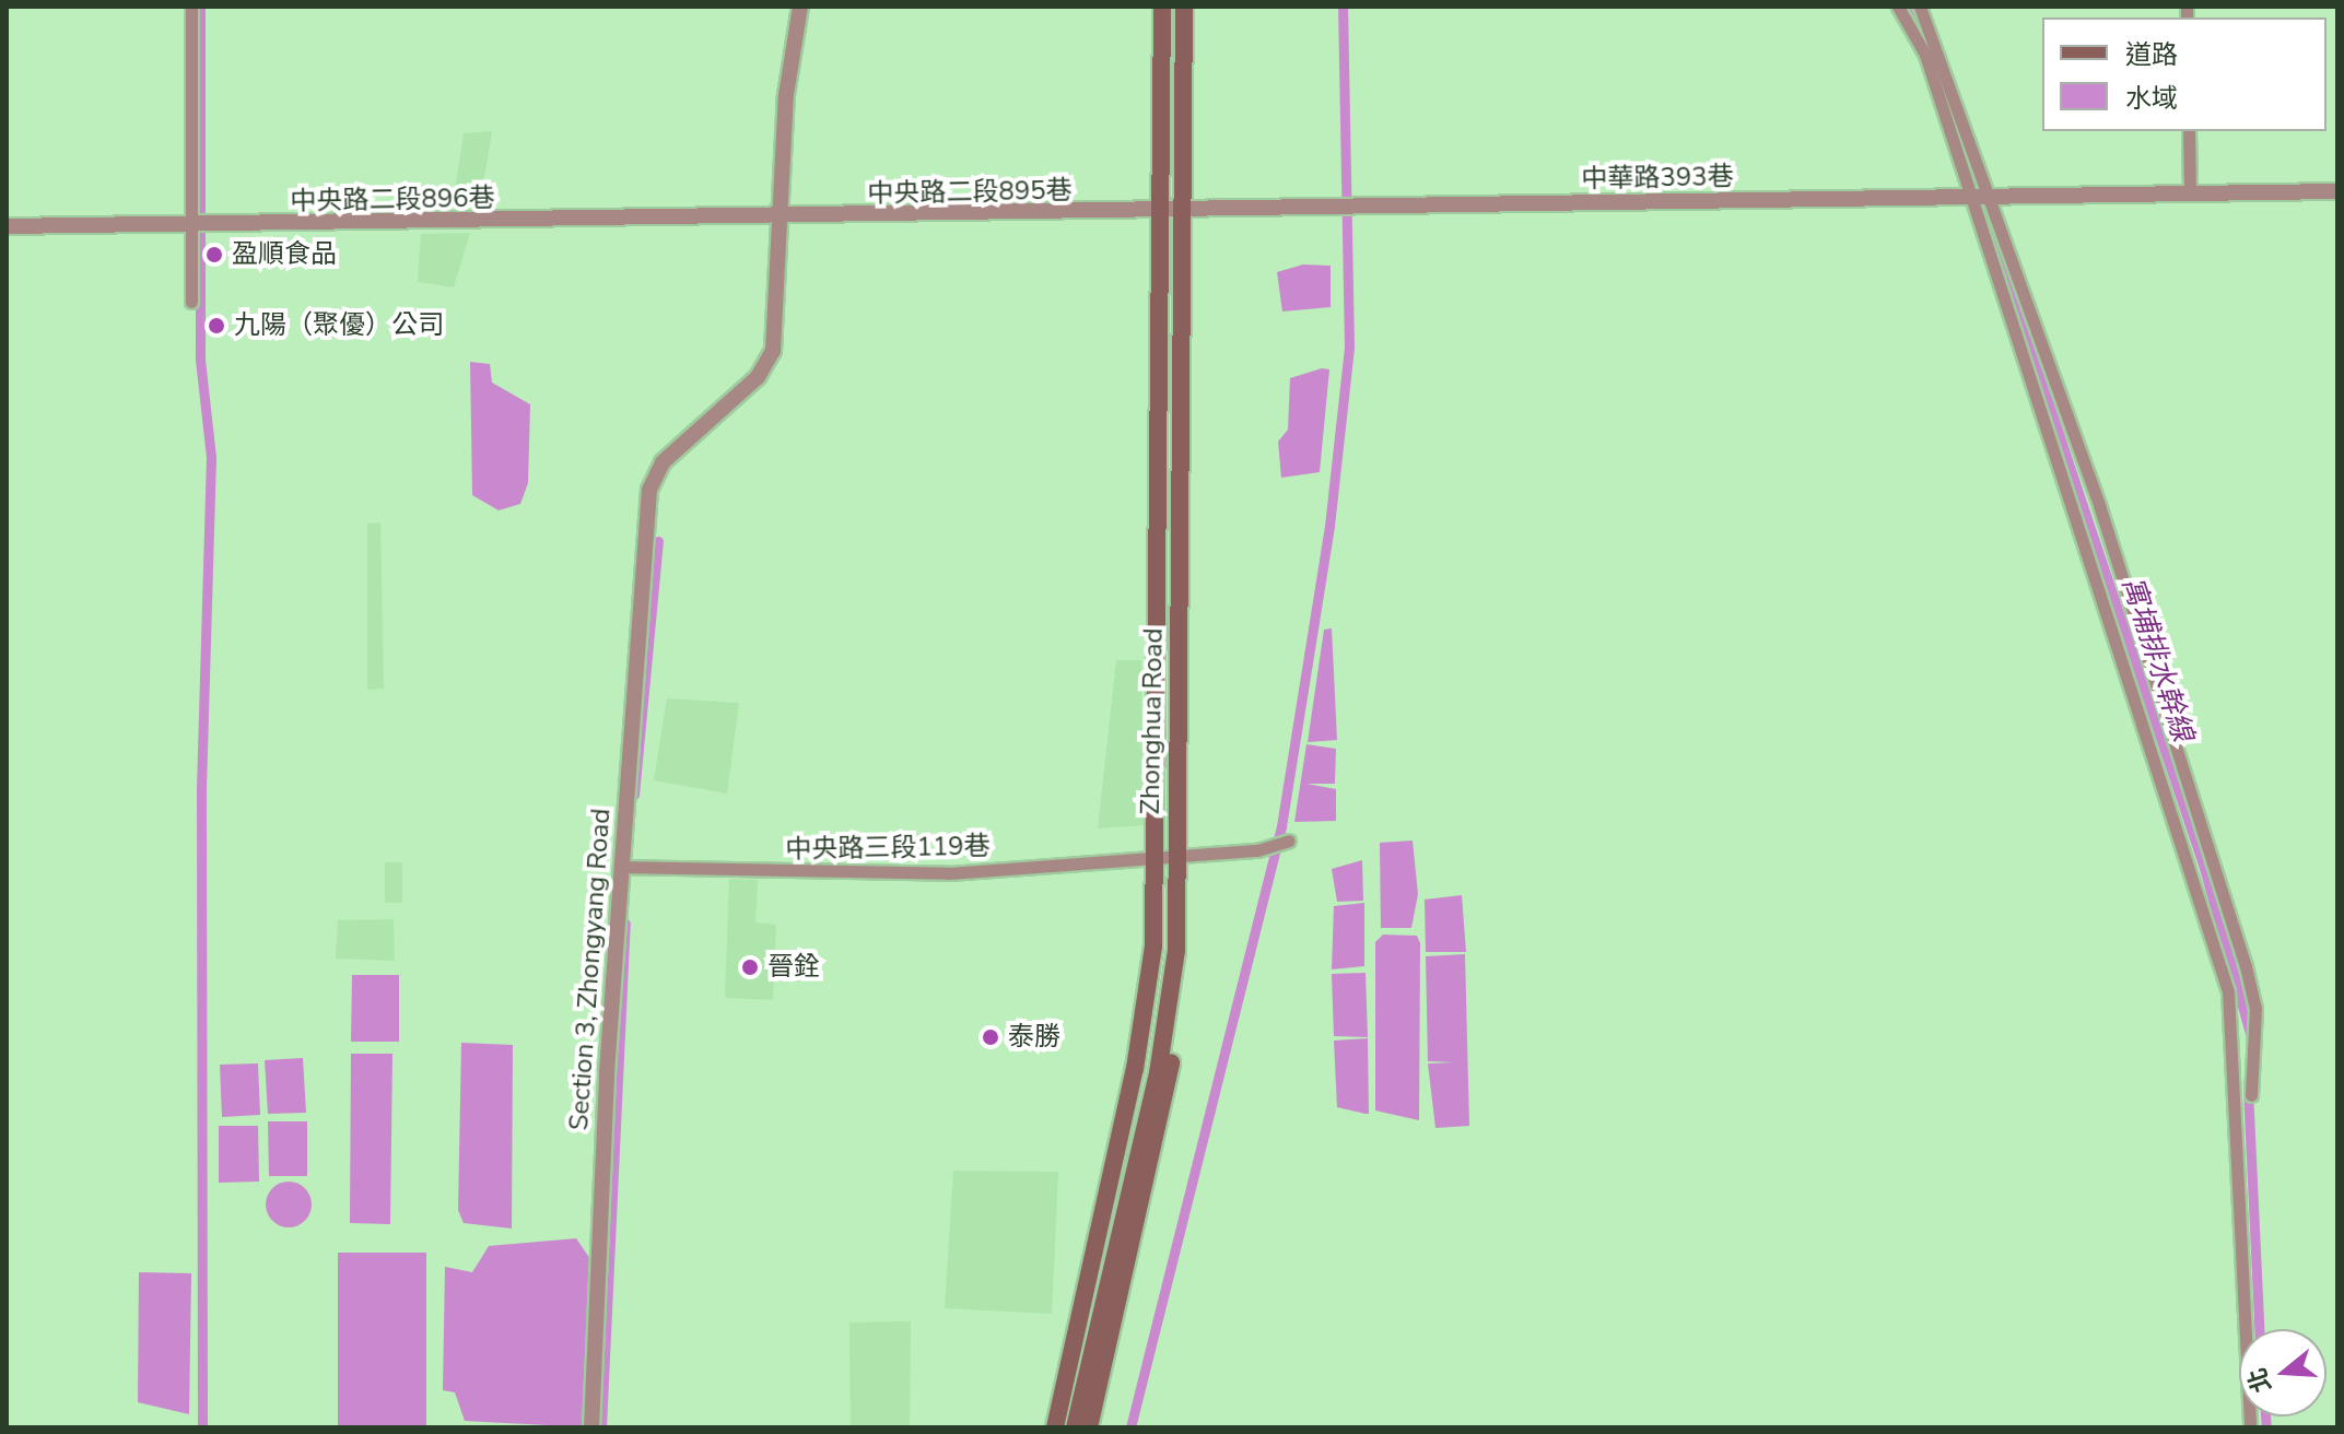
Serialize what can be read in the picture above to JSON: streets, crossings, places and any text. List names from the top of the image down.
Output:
{
  "streets": {
    "main road": ["Zhonghua Road"],
    "street": [
      "中華路393巷",
      "中央路二段895巷",
      "中央路二段896巷",
      "中央路三段119巷",
      "Section 3, Zhongyang Road"
    ]
  },
  "crossings": [
    ["中華路393巷", "中央路二段895巷"],
    ["中華路393巷", "Zhonghua Road"],
    ["中央路二段895巷", "中央路二段896巷"],
    ["中央路二段895巷", "Zhonghua Road"],
    ["中央路二段895巷", "Section 3, Zhongyang Road"],
    ["中央路二段896巷", "Section 3, Zhongyang Road"],
    ["Zhonghua Road", "中央路三段119巷"],
    ["中央路三段119巷", "Section 3, Zhongyang Road"]
  ],
  "water": ["寓埔排水幹線"],
  "places": [
    "盈順食品",
    "九陽（聚優）公司",
    "晉銓",
    "泰勝"
  ],
  "legend": ["道路", "水域"],
  "north": "left"
}
